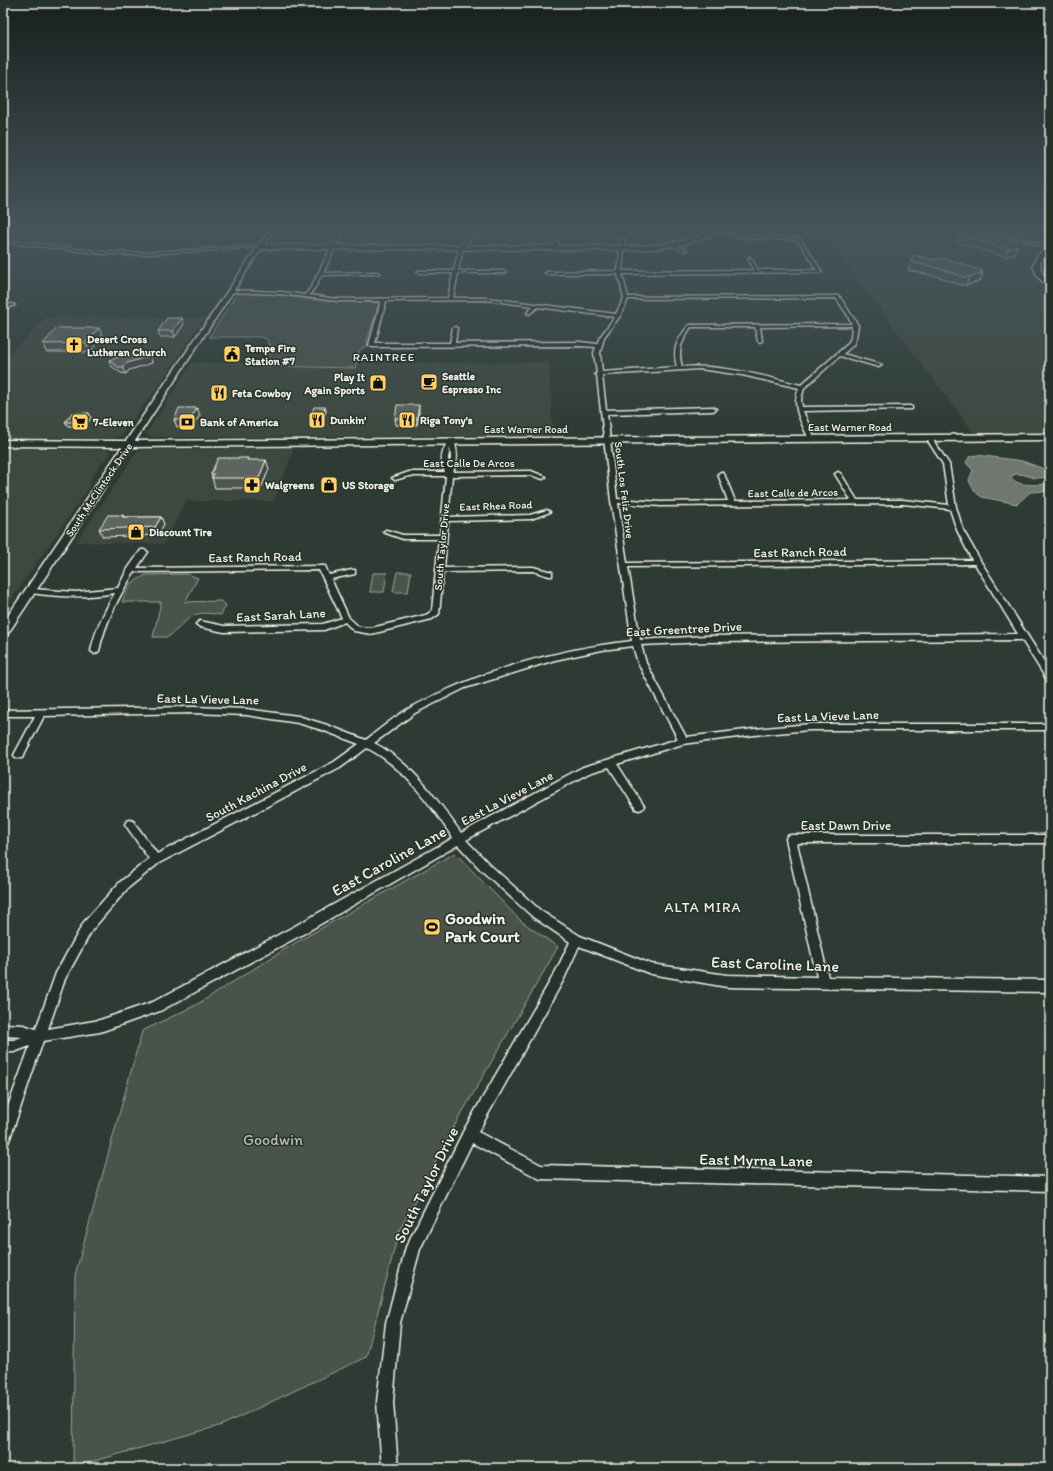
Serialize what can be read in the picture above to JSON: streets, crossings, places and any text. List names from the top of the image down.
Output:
{
  "streets": {
    "main road": ["East Warner Road", "South McClintock Drive"],
    "street": [
      "East Calle De Arcos",
      "South Los Feliz Drive",
      "East Calle de Arcos",
      "East Rhea Road",
      "South Taylor Drive",
      "East Ranch Road",
      "East Sarah Lane",
      "East Greentree Drive",
      "East La Vieve Lane",
      "South Kachina Drive",
      "East Dawn Drive",
      "East Caroline Lane",
      "East Myrna Lane"
    ]
  },
  "crossings": [
    ["East Warner Road", "South McClintock Drive"],
    ["East Warner Road", "South Los Feliz Drive"],
    ["East Warner Road", "South Taylor Drive"],
    ["East Calle De Arcos", "South Taylor Drive"],
    ["South Los Feliz Drive", "East Calle de Arcos"],
    ["South Los Feliz Drive", "East Ranch Road"],
    ["South Los Feliz Drive", "East Greentree Drive"],
    ["South Los Feliz Drive", "East La Vieve Lane"],
    ["East Rhea Road", "South Taylor Drive"],
    ["South Taylor Drive", "East Ranch Road"],
    ["South Taylor Drive", "East Sarah Lane"],
    ["South Taylor Drive", "East Caroline Lane"],
    ["South Taylor Drive", "East Myrna Lane"],
    ["East Ranch Road", "East Sarah Lane"],
    ["East Greentree Drive", "East La Vieve Lane"],
    ["East Greentree Drive", "South Kachina Drive"],
    ["East La Vieve Lane", "South Kachina Drive"],
    ["East La Vieve Lane", "East Caroline Lane"],
    ["South Kachina Drive", "East Caroline Lane"],
    ["East Dawn Drive", "East Caroline Lane"]
  ],
  "districts": ["RAINTREE", "ALTA MIRA"],
  "parks": ["Goodwin"],
  "places": {
    "church": ["Desert Cross Lutheran Church"],
    "public building": ["Tempe Fire Station #7"],
    "cafe": ["Seattle Espresso Inc"],
    "shop": ["Play It Again Sports", "US Storage", "Discount Tire"],
    "restaurant": ["Feta Cowboy", "Dunkin'", "Riga Tony's"],
    "supermarket": ["7-Eleven"],
    "bank": ["Bank of America"],
    "pharmacy": ["Walgreens"],
    "sports": ["Goodwin Park Court"]
  }
}
